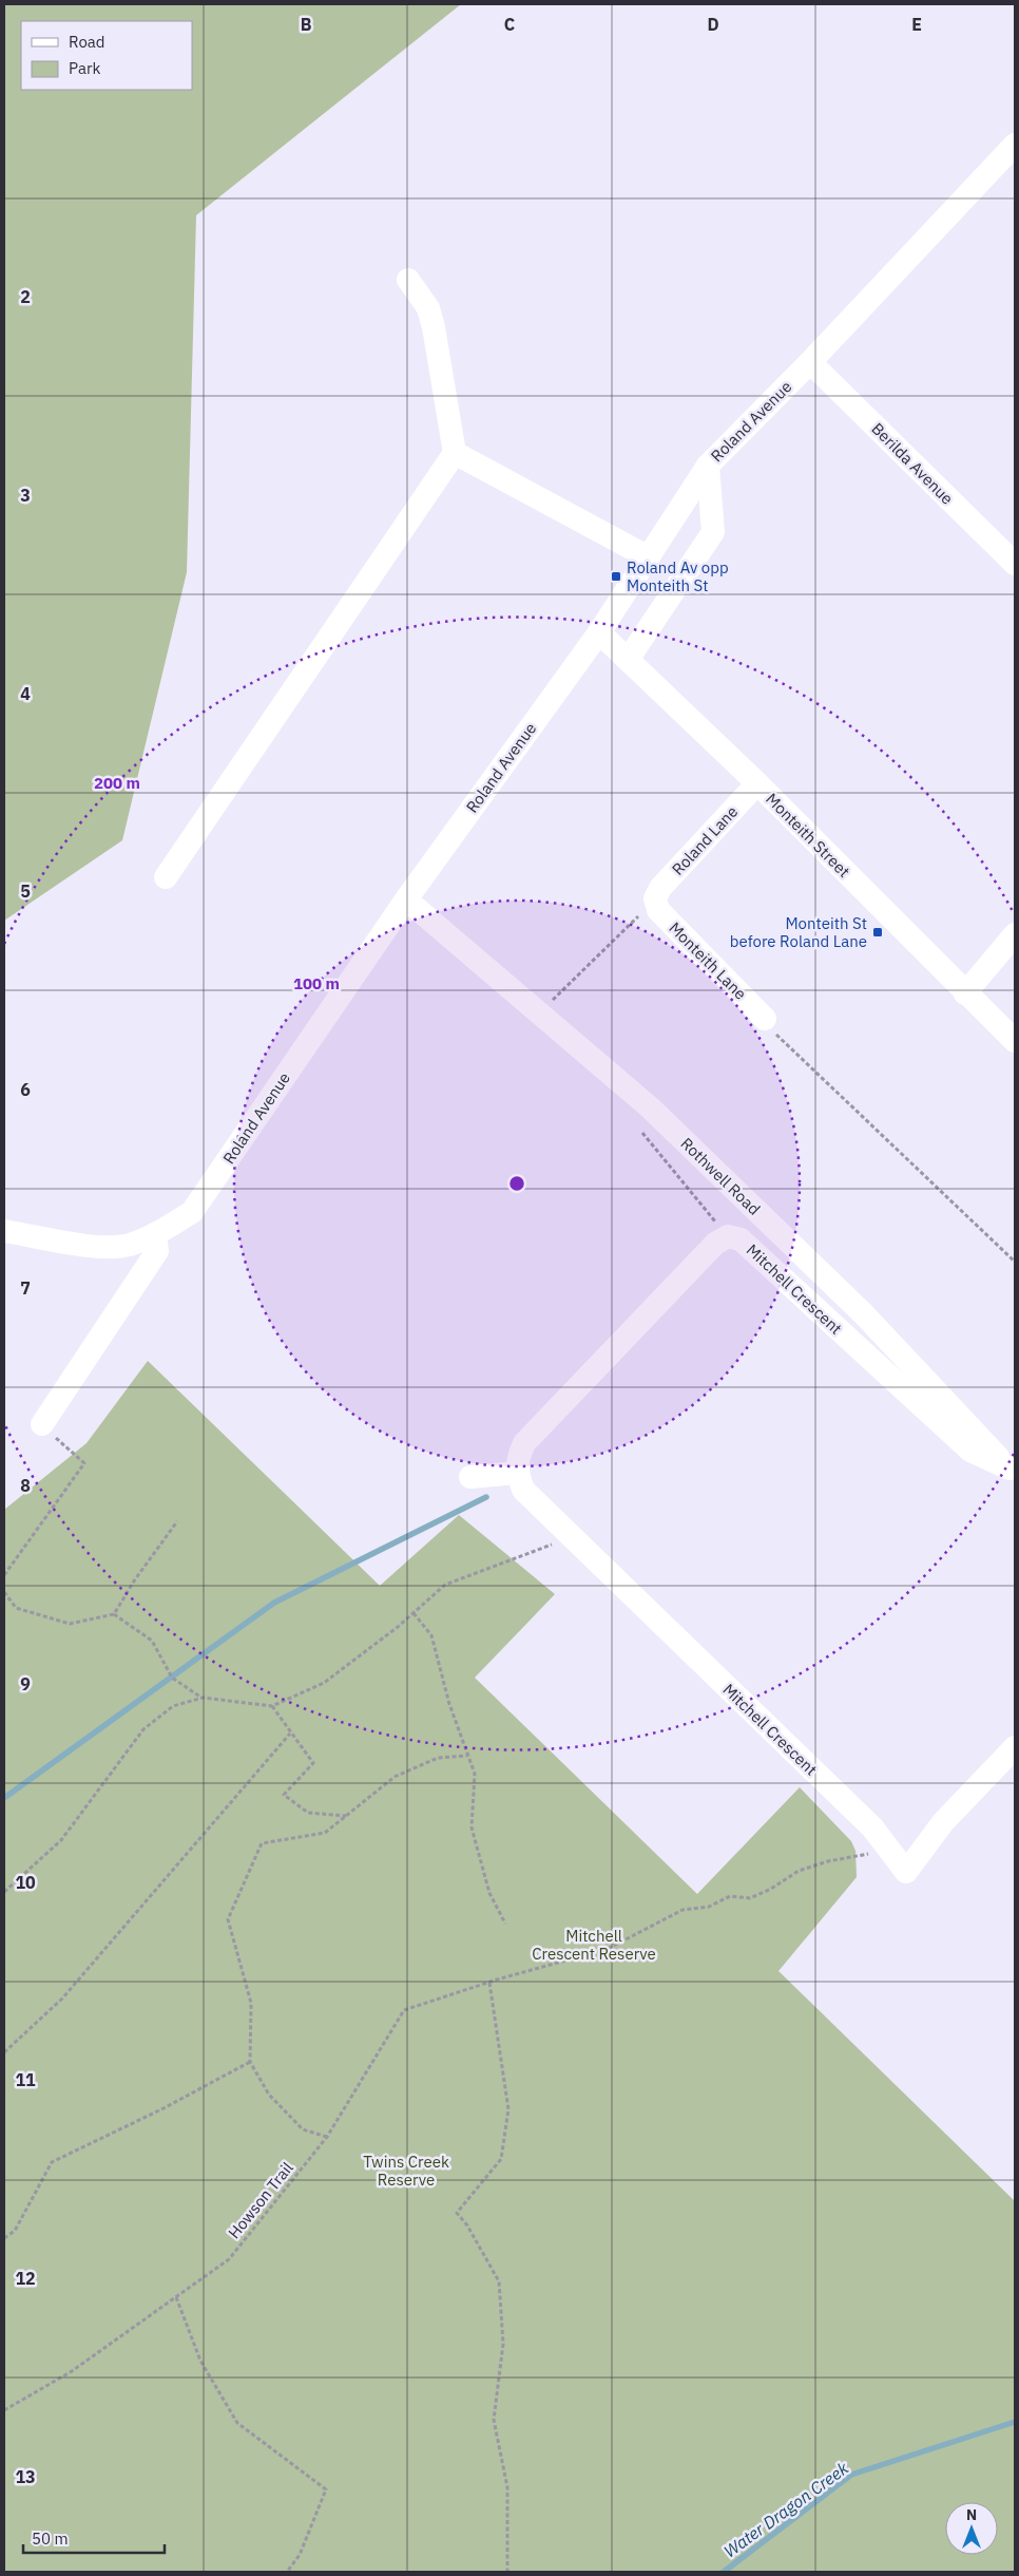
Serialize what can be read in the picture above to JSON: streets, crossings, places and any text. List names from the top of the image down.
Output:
{
  "streets": {
    "street": [
      "Roland Avenue",
      "Berilda Avenue",
      "Monteith Street",
      "Roland Lane",
      "Monteith Lane",
      "Rothwell Road",
      "Mitchell Crescent"
    ],
    "path": ["Howson Trail"]
  },
  "crossings": [
    ["Roland Avenue", "Berilda Avenue"],
    ["Roland Avenue", "Monteith Street"],
    ["Roland Avenue", "Rothwell Road"],
    ["Monteith Street", "Roland Lane"],
    ["Roland Lane", "Monteith Lane"],
    ["Rothwell Road", "Mitchell Crescent"],
    ["Mitchell Crescent", "Howson Trail"]
  ],
  "water": ["Water Dragon Creek"],
  "parks": ["Mitchell Crescent Reserve", "Twins Creek Reserve"],
  "places": {
    "transit": ["Roland Av opp Monteith St", "Monteith St before Roland Lane"]
  },
  "legend": ["Road", "Park"],
  "scale_bar": "50 m",
  "north": "top",
  "grid": {
    "columns": [
      "B",
      "C",
      "D",
      "E"
    ],
    "rows": [
      "2",
      "3",
      "4",
      "5",
      "6",
      "7",
      "8",
      "9",
      "10",
      "11",
      "12",
      "13"
    ]
  },
  "rings": ["200 m", "100 m"]
}
